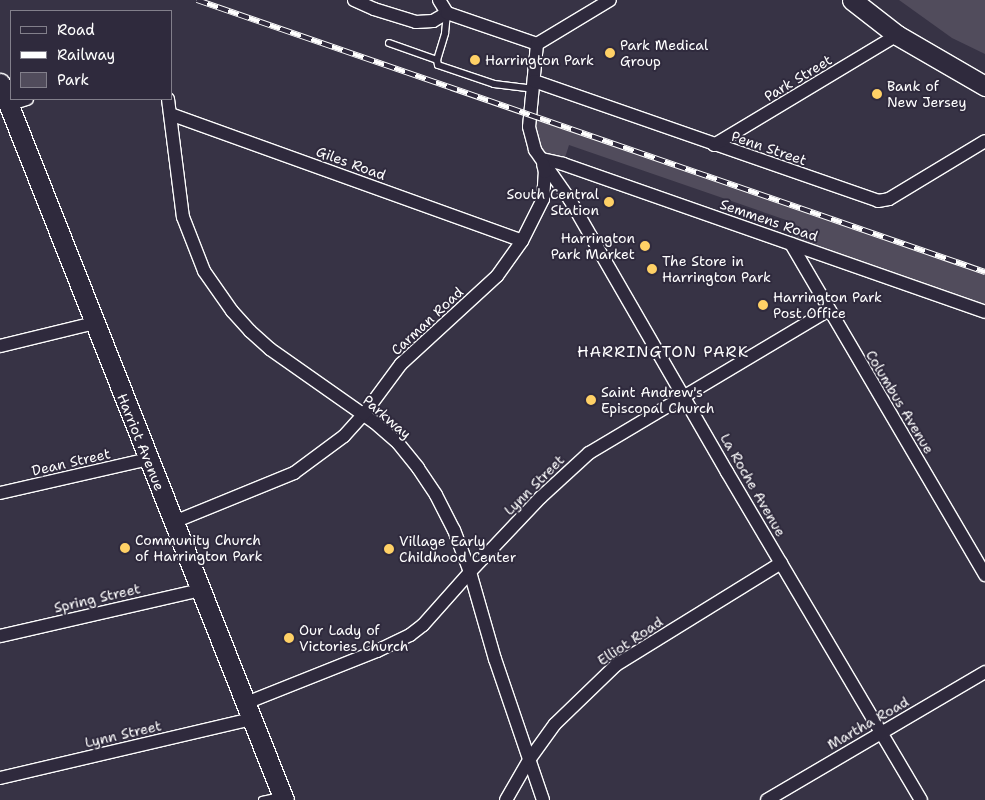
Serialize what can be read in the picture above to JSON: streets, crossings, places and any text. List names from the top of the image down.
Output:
{
  "streets": {
    "street": [
      "Park Street",
      "Penn Street",
      "Giles Road",
      "Semmens Road",
      "Carman Road",
      "Columbus Avenue",
      "Parkway",
      "Harriot Avenue",
      "Dean Street",
      "Lynn Street",
      "La Roche Avenue",
      "Spring Street",
      "Elliot Road",
      "Martha Road"
    ]
  },
  "crossings": [
    ["Park Street", "Penn Street"],
    ["Penn Street", "La Roche Avenue"],
    ["Giles Road", "Carman Road"],
    ["Giles Road", "Parkway"],
    ["Semmens Road", "Carman Road"],
    ["Semmens Road", "Columbus Avenue"],
    ["Semmens Road", "La Roche Avenue"],
    ["Carman Road", "Parkway"],
    ["Carman Road", "Harriot Avenue"],
    ["Carman Road", "La Roche Avenue"],
    ["Columbus Avenue", "Lynn Street"],
    ["Parkway", "Lynn Street"],
    ["Parkway", "Elliot Road"],
    ["Harriot Avenue", "Dean Street"],
    ["Harriot Avenue", "Lynn Street"],
    ["Harriot Avenue", "Spring Street"],
    ["Lynn Street", "La Roche Avenue"],
    ["La Roche Avenue", "Elliot Road"],
    ["La Roche Avenue", "Martha Road"]
  ],
  "districts": ["HARRINGTON PARK"],
  "places": [
    "Park Medical Group",
    "Harrington Park",
    "Bank of New Jersey",
    "South Central Station",
    "Harrington Park Market",
    "The Store in Harrington Park",
    "Harrington Park Post Office",
    "Saint Andrew's Episcopal Church",
    "Community Church of Harrington Park",
    "Village Early Childhood Center",
    "Our Lady of Victories Church"
  ],
  "legend": ["Road", "Railway", "Park"]
}
